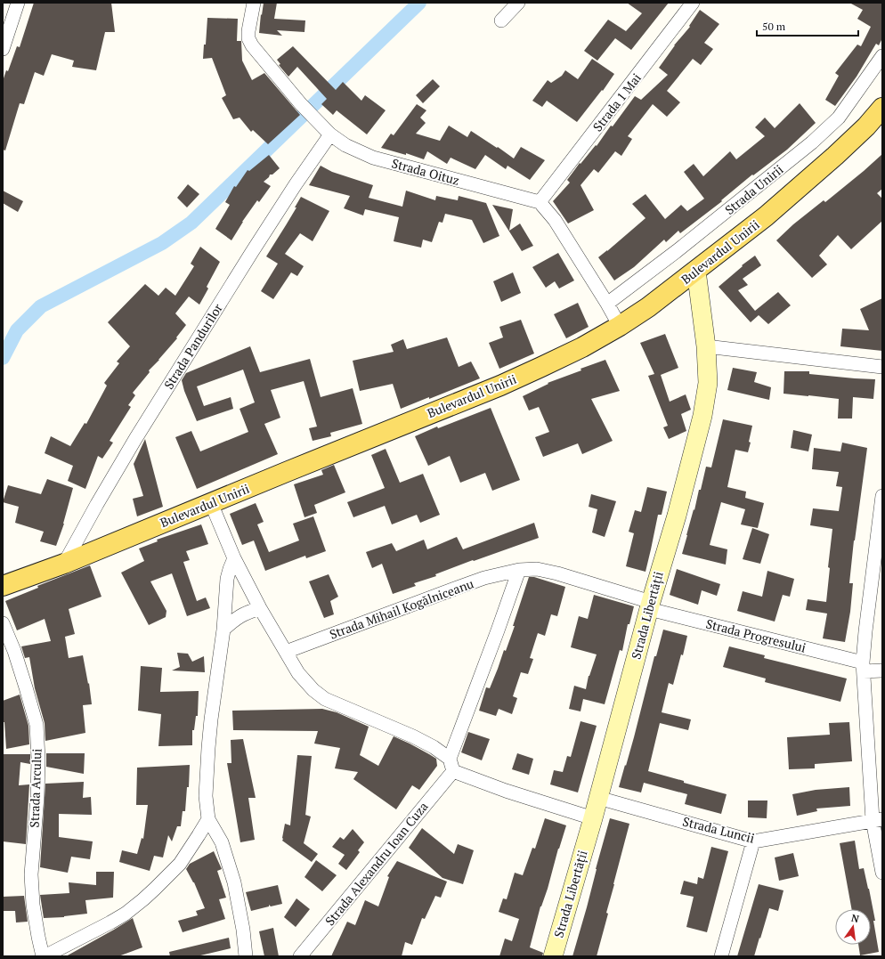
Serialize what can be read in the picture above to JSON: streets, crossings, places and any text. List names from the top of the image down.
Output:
{
  "streets": {
    "main road": ["Bulevardul Unirii"],
    "street": [
      "Strada 1 Mai",
      "Strada Oituz",
      "Strada Unirii",
      "Strada Pandurilor",
      "Strada Mihail Kogălniceanu",
      "Strada Libertății",
      "Strada Progresului",
      "Strada Arcului",
      "Strada Luncii",
      "Strada Alexandru Ioan Cuza"
    ]
  },
  "crossings": [
    ["Strada 1 Mai", "Strada Oituz"],
    ["Strada Oituz", "Strada Pandurilor"],
    ["Bulevardul Unirii", "Strada Pandurilor"],
    ["Bulevardul Unirii", "Strada Libertății"],
    ["Strada Mihail Kogălniceanu", "Strada Libertății"],
    ["Strada Mihail Kogălniceanu", "Strada Progresului"],
    ["Strada Libertății", "Strada Progresului"],
    ["Strada Libertății", "Strada Luncii"]
  ],
  "scale_bar": "50 m",
  "north": "top"
}
